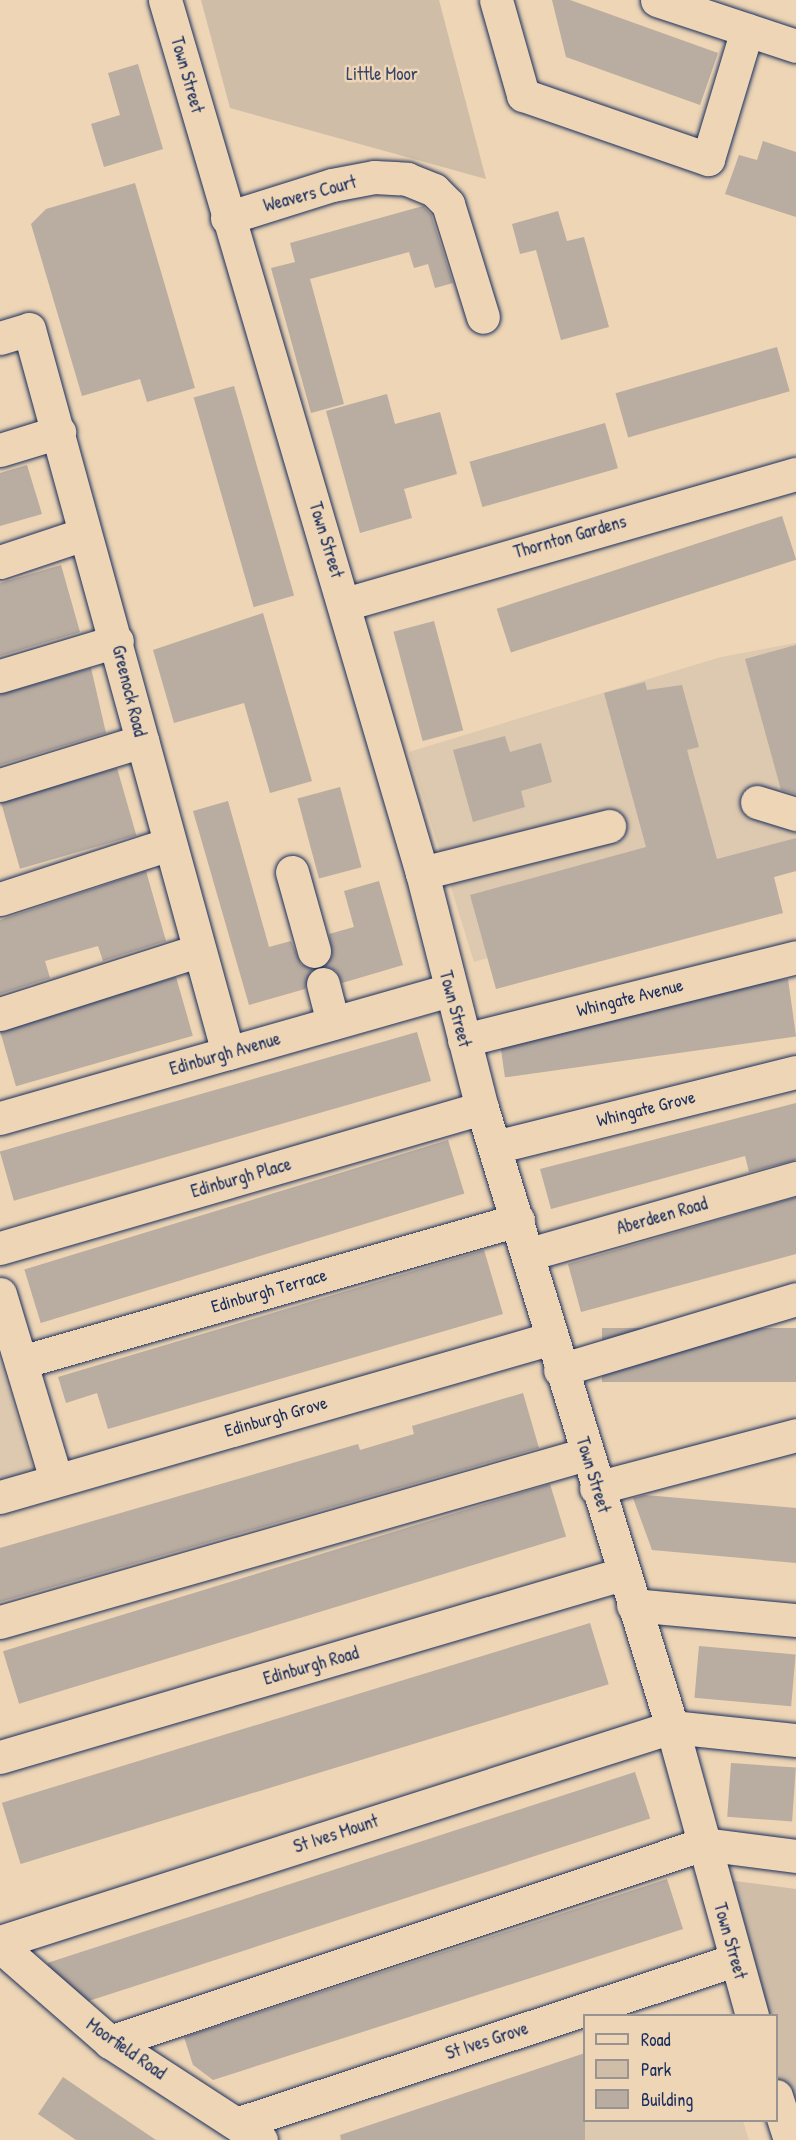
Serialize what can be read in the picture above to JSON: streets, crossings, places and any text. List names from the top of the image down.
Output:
{
  "streets": {
    "street": [
      "Town Street",
      "Weavers Court",
      "Thornton Gardens",
      "Greenock Road",
      "Whingate Avenue",
      "Edinburgh Avenue",
      "Whingate Grove",
      "Edinburgh Place",
      "Aberdeen Road",
      "Edinburgh Terrace",
      "Edinburgh Grove",
      "Edinburgh Road",
      "St Ives Mount",
      "St Ives Grove",
      "Moorfield Road"
    ]
  },
  "crossings": [
    ["Town Street", "Weavers Court"],
    ["Town Street", "Thornton Gardens"],
    ["Town Street", "Whingate Avenue"],
    ["Town Street", "Edinburgh Avenue"],
    ["Town Street", "Whingate Grove"],
    ["Town Street", "Edinburgh Place"],
    ["Town Street", "Aberdeen Road"],
    ["Town Street", "Edinburgh Terrace"],
    ["Town Street", "Edinburgh Grove"],
    ["Town Street", "Edinburgh Road"],
    ["Town Street", "St Ives Mount"],
    ["Town Street", "St Ives Grove"],
    ["Greenock Road", "Edinburgh Avenue"],
    ["St Ives Mount", "Moorfield Road"],
    ["St Ives Grove", "Moorfield Road"]
  ],
  "parks": ["Little Moor"],
  "legend": ["Road", "Park", "Building"]
}
